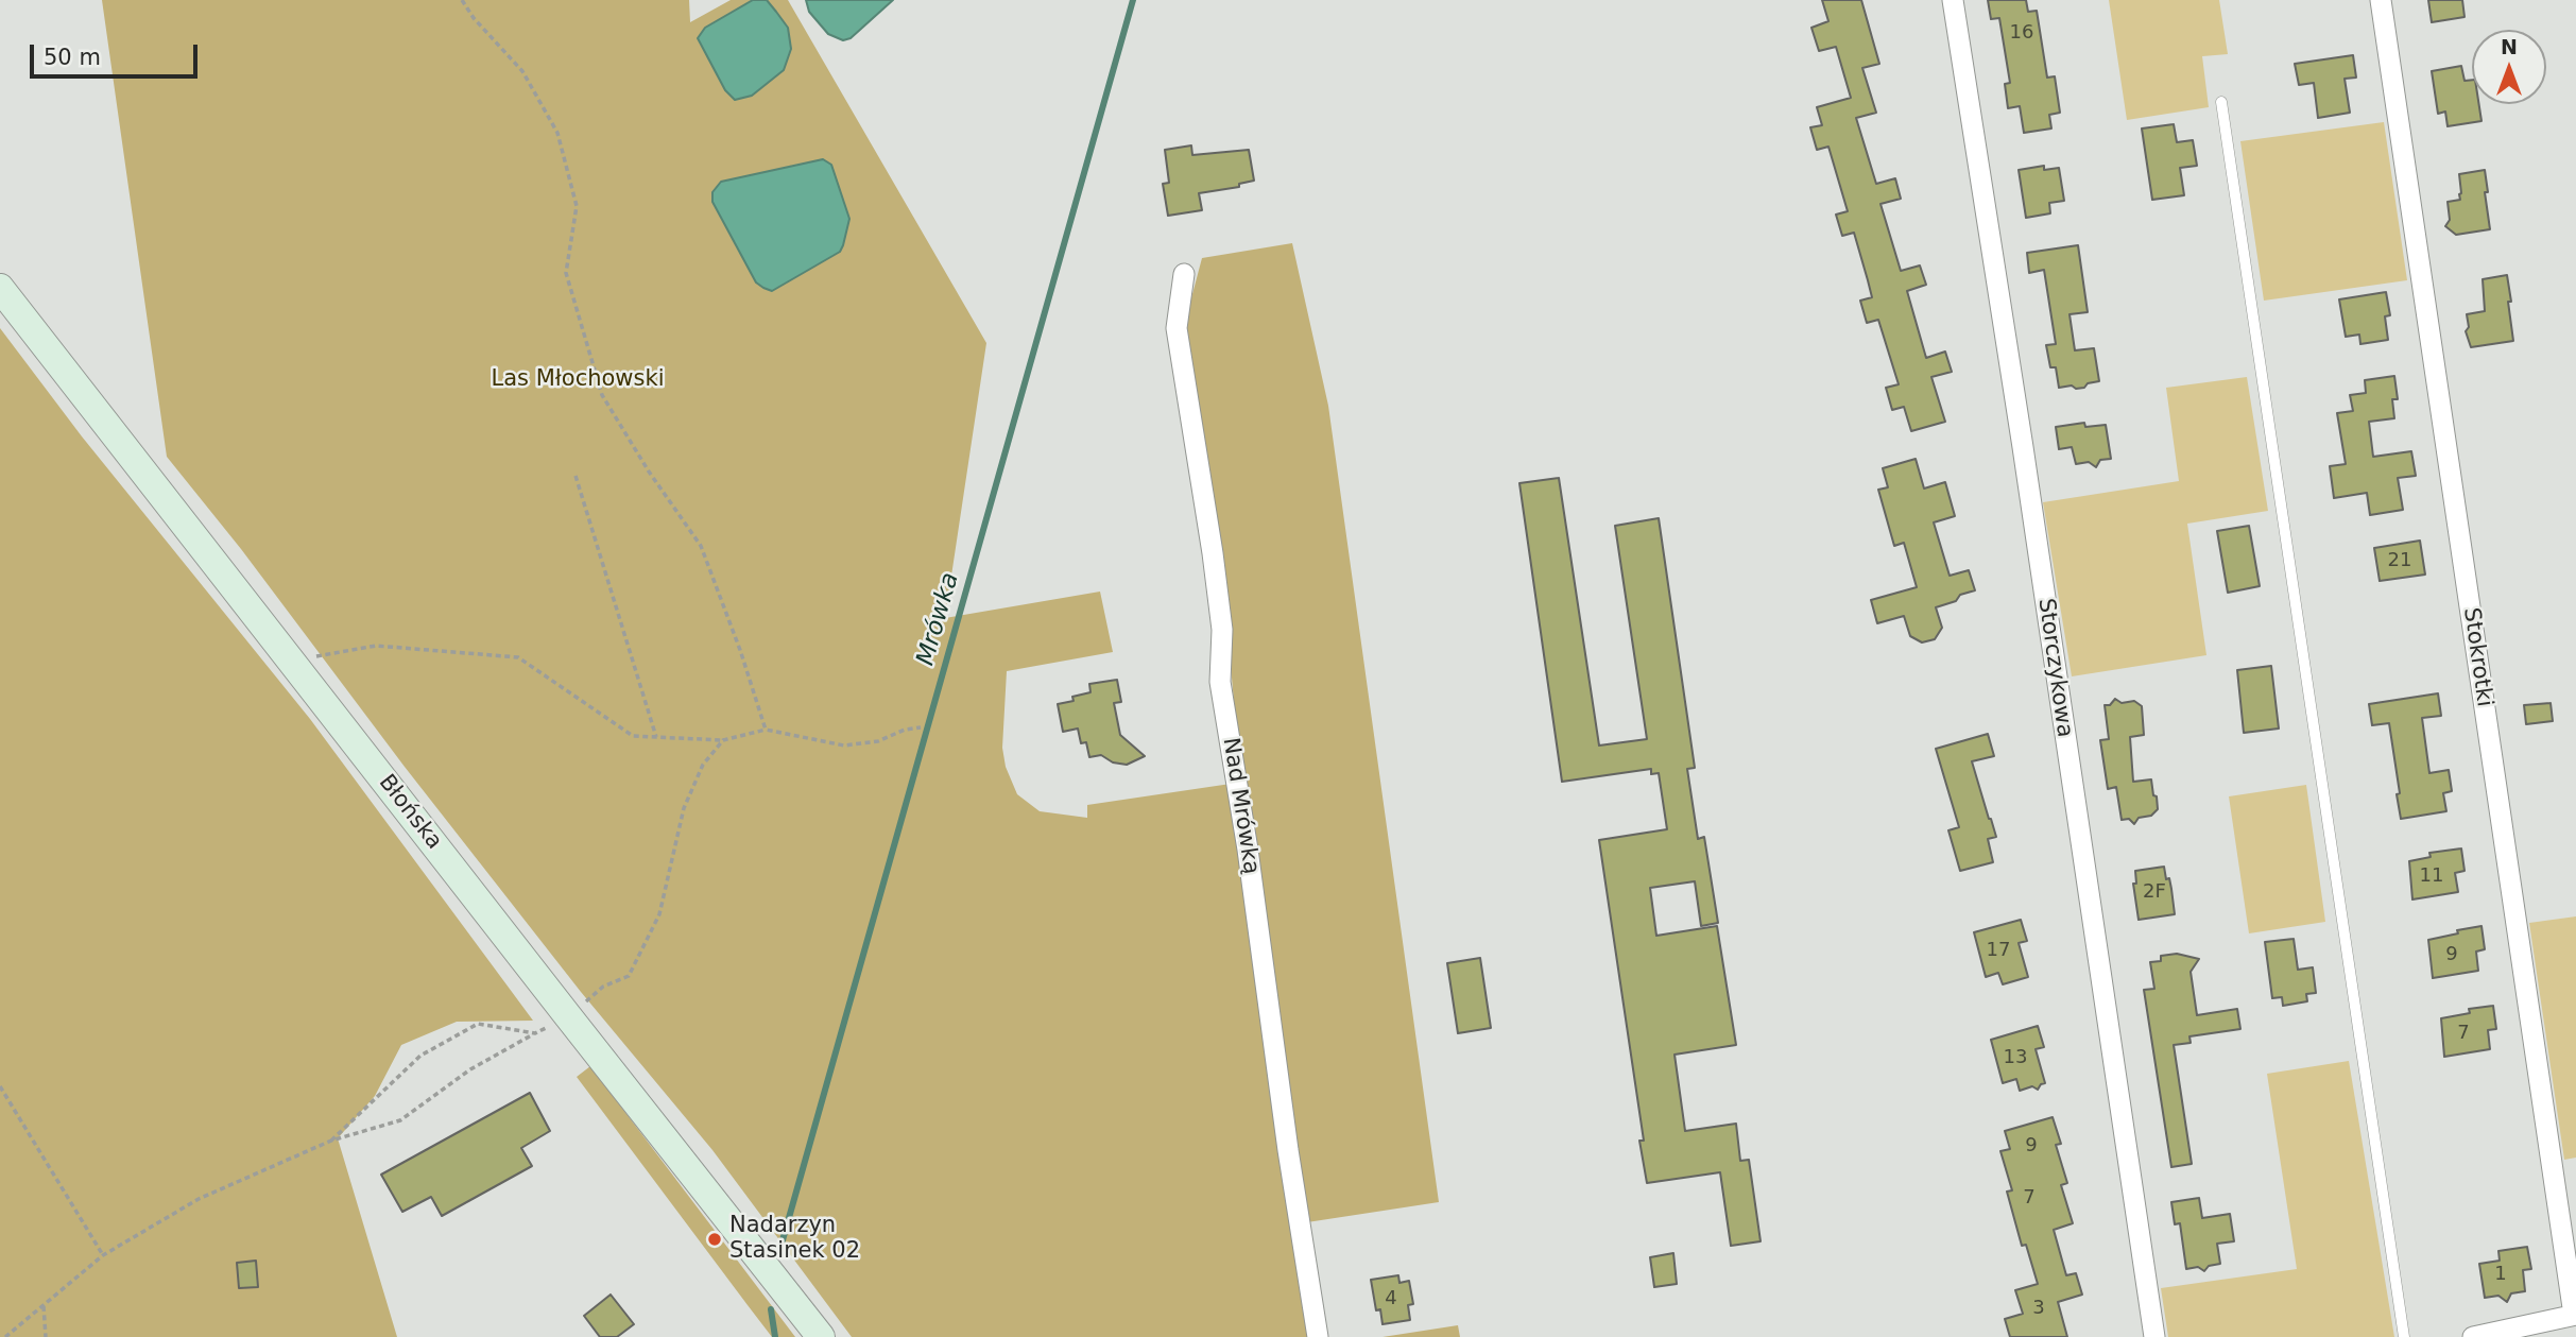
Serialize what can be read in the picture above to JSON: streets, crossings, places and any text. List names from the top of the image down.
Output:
{
  "streets": {
    "main road": ["Błońska"],
    "street": ["Stokrotki", "Storczykowa", "Nad Mrówką"]
  },
  "water": ["Mrówka"],
  "parks": ["Las Młochowski"],
  "places": ["Nadarzyn Stasinek 02"],
  "house_numbers": [
    "16",
    "21",
    "11",
    "2F",
    "17",
    "9",
    "7",
    "13",
    "9",
    "7",
    "1",
    "4",
    "3"
  ],
  "scale_bar": "50 m",
  "north": "top"
}
